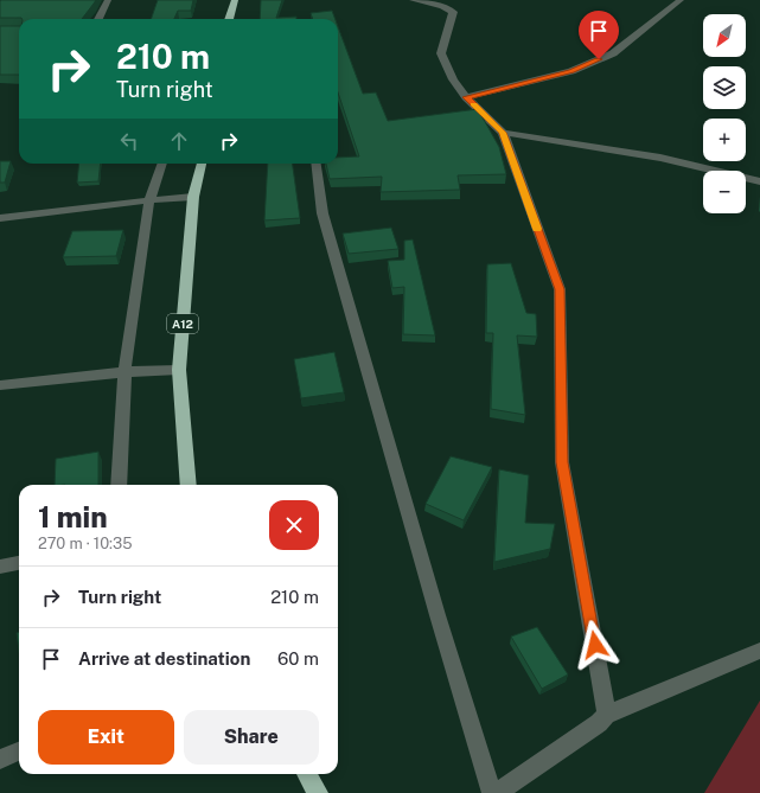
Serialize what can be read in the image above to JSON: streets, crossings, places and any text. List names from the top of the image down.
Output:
{
  "streets": {
    "highway": ["A12"]
  },
  "north": "bottom left",
  "page": {
    "map_buttons": ["+", "−"],
    "turn": ["210 m", "Turn right"],
    "heading": ["1 min", "270 m · 10:35"],
    "list": [
      {
        "name": "Turn right",
        "value": "210 m"
      },
      {
        "name": "Arrive at destination",
        "value": "60 m"
      }
    ],
    "buttons": ["Exit", "Share"]
  }
}
